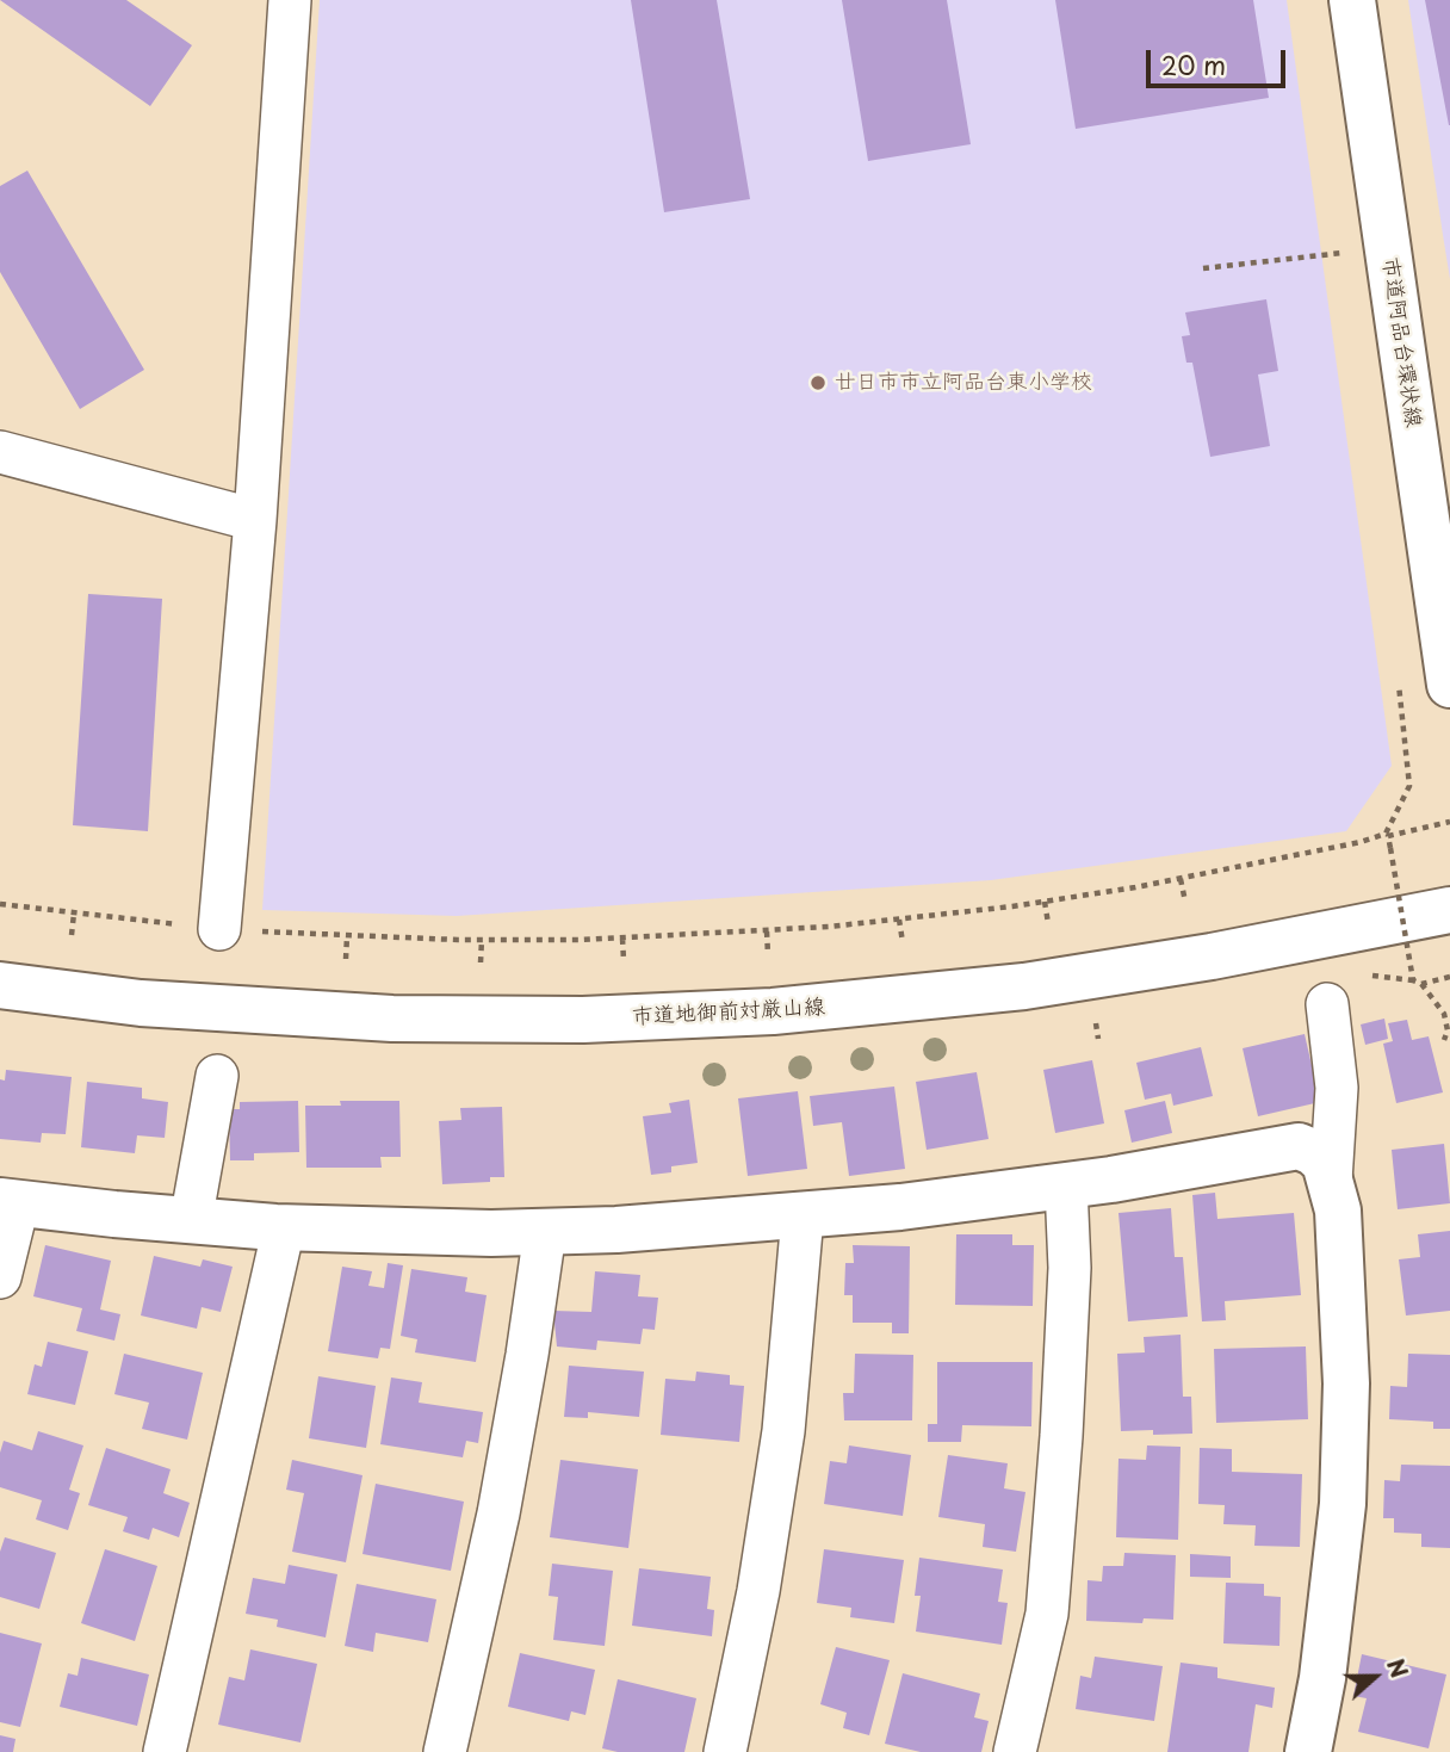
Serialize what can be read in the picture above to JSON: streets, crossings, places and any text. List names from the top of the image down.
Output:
{
  "streets": {
    "street": ["市道阿品台環状線", "市道地御前対厳山線"]
  },
  "places": ["廿日市市立阿品台東小学校"],
  "scale_bar": "20 m",
  "north": "right"
}
